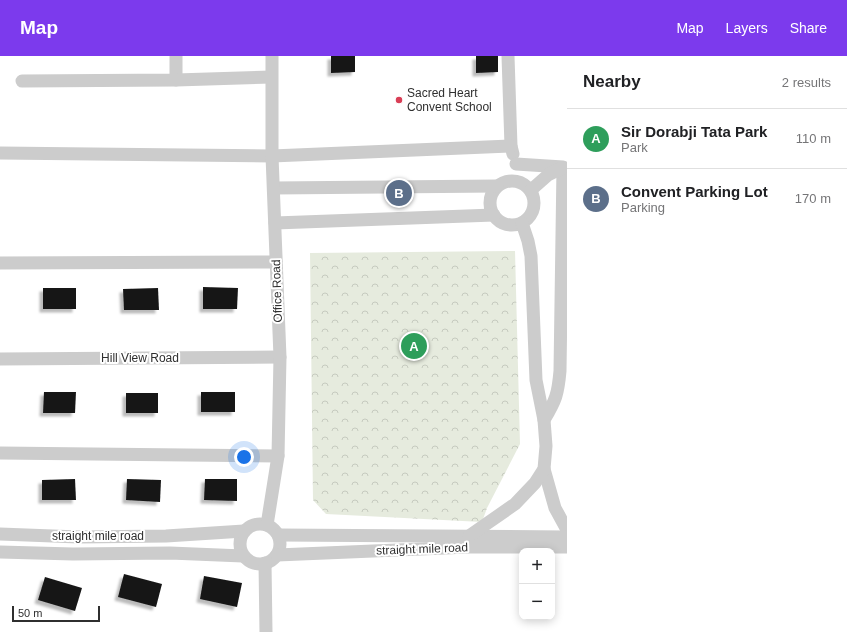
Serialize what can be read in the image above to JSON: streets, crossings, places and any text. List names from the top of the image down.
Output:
{
  "streets": {
    "street": ["Office Road", "Hill View Road", "straight mile road"]
  },
  "crossings": [
    ["Office Road", "Hill View Road"],
    ["Office Road", "straight mile road"]
  ],
  "places": ["Sacred Heart Convent School"],
  "scale_bar": "50 m",
  "page": {
    "header": "Map",
    "nav": ["Map", "Layers", "Share"],
    "heading": ["Nearby", "2 results"],
    "list": [
      {
        "mark": "A",
        "name": "Sir Dorabji Tata Park",
        "note": "Park",
        "value": "110 m"
      },
      {
        "mark": "B",
        "name": "Convent Parking Lot",
        "note": "Parking",
        "value": "170 m"
      }
    ],
    "pins": ["B", "A"],
    "map_buttons": ["+", "−"],
    "scale": "50 m"
  }
}
